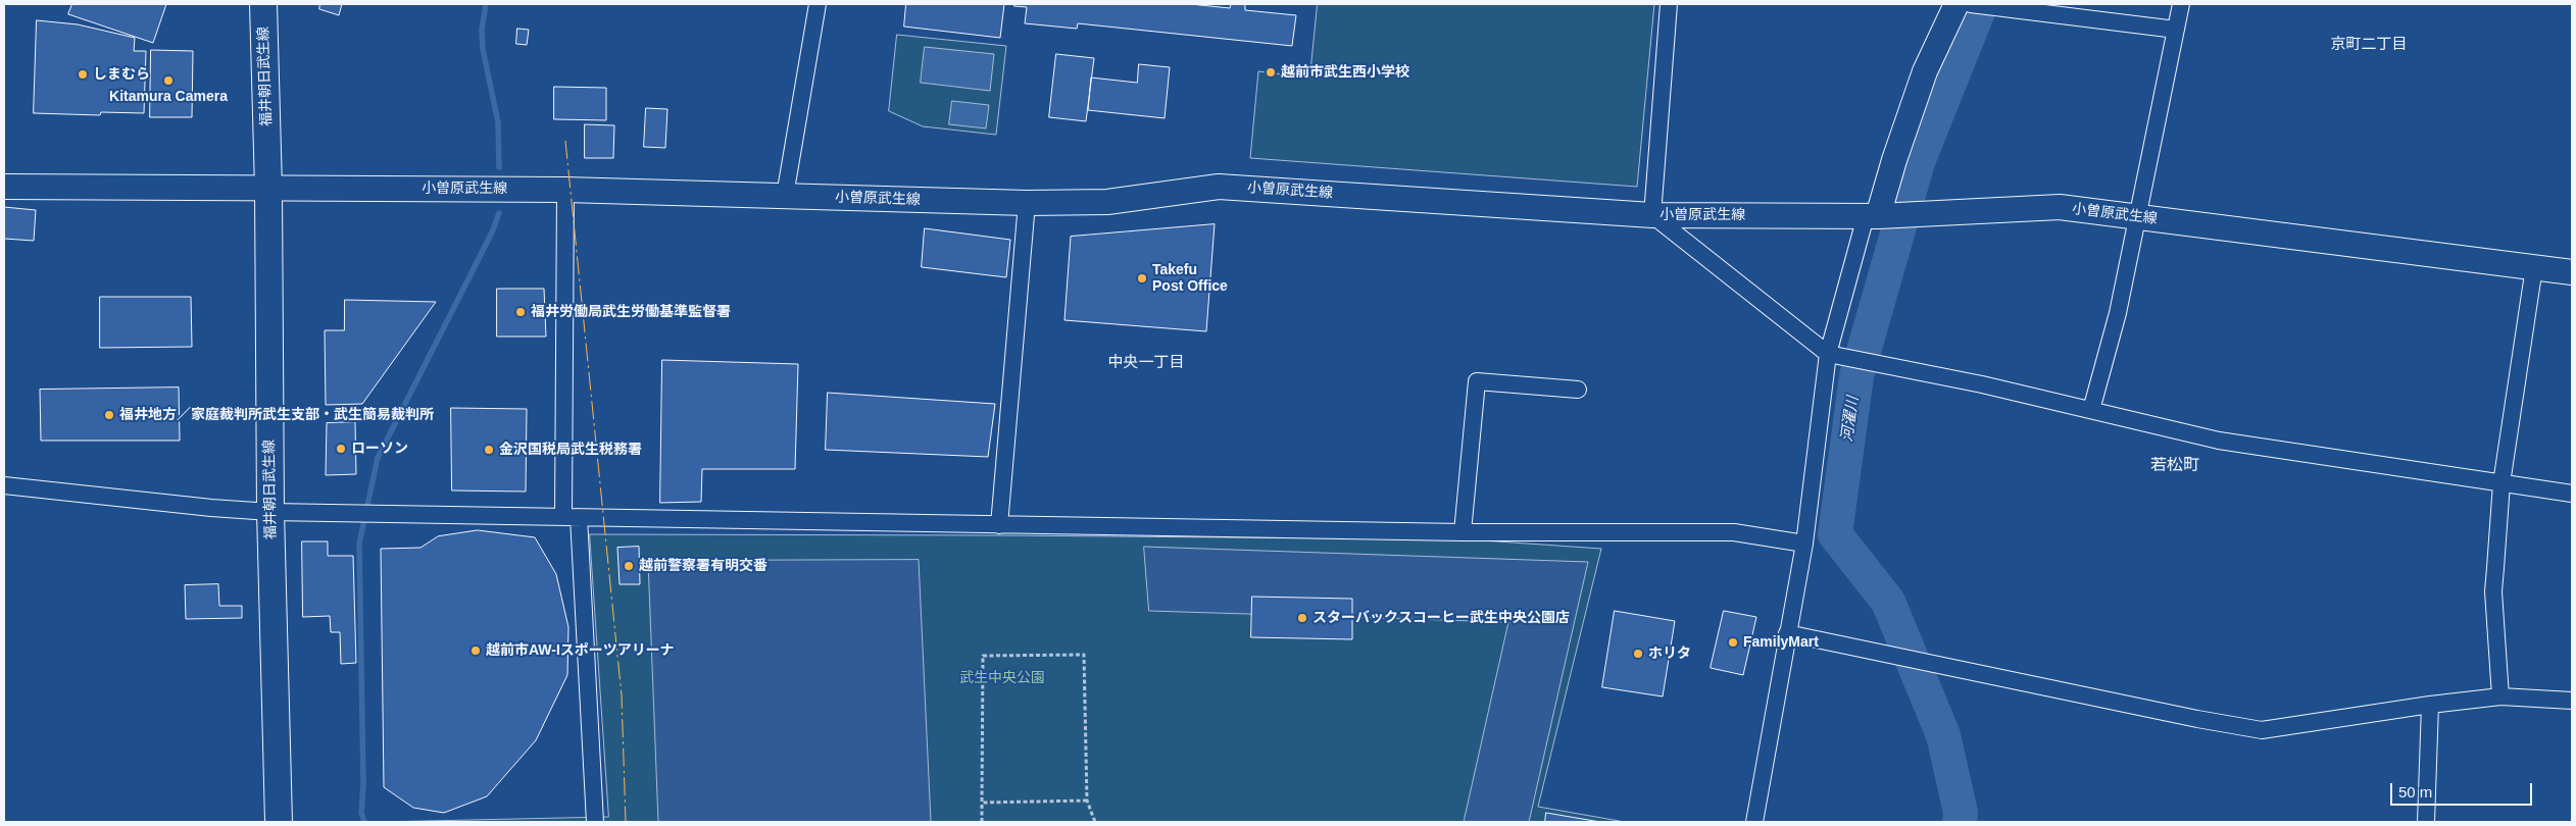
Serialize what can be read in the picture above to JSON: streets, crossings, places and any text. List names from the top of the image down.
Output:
{
  "streets": {
    "main road": ["福井朝日武生線", "小曽原武生線"]
  },
  "crossings": [
    ["福井朝日武生線", "小曽原武生線"]
  ],
  "districts": ["京町二丁目", "中央一丁目", "若松町"],
  "water": ["河濯川"],
  "parks": ["武生中央公園"],
  "places": [
    "越前市武生西小学校",
    "しまむら",
    "Kitamura Camera",
    "Takefu Post Office",
    "福井労働局武生労働基準監督署",
    "福井地方／家庭裁判所武生支部・武生簡易裁判所",
    "ローソン",
    "金沢国税局武生税務署",
    "越前警察署有明交番",
    "スターバックスコーヒー武生中央公園店",
    "FamilyMart",
    "越前市AW-Iスポーツアリーナ",
    "ホリタ"
  ],
  "scale_bar": "50 m"
}
